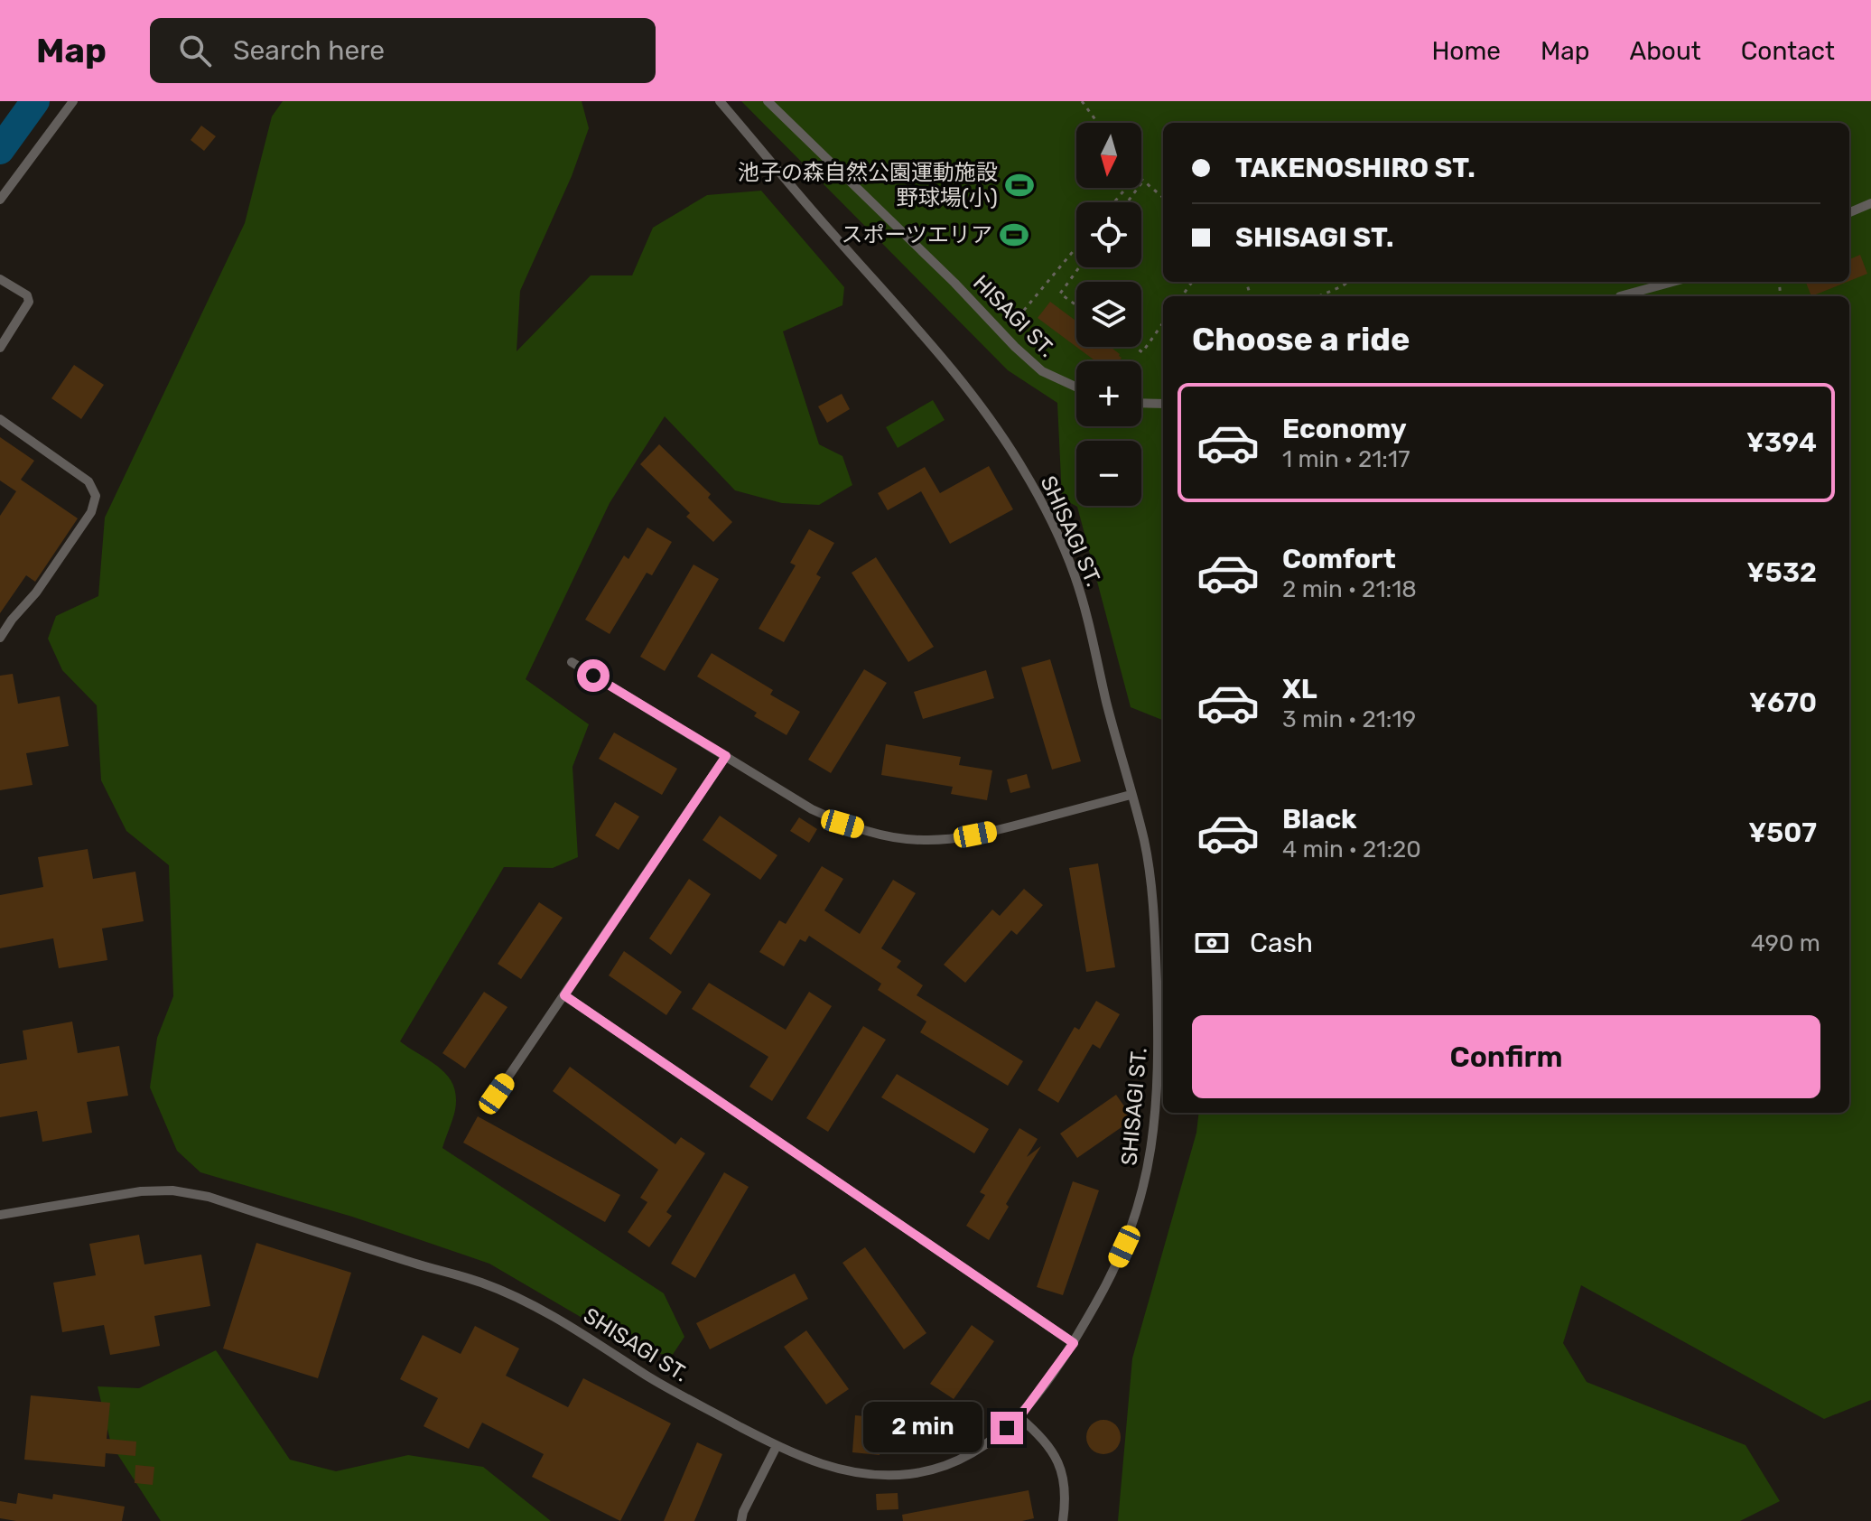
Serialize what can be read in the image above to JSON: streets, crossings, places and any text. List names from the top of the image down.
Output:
{
  "streets": {
    "lane": ["HISAGI ST.", "SHISAGI ST."]
  },
  "places": {
    "sports": ["池子の森自然公園運動施設 野球場(小)", "スポーツエリア"]
  },
  "north": "bottom",
  "page": {
    "header": "Map",
    "search": "Search here",
    "nav": [
      "Home",
      "Map",
      "About",
      "Contact"
    ],
    "map_buttons": ["+", "−"],
    "banner": ["TAKENOSHIRO ST.", "SHISAGI ST."],
    "heading": "Choose a ride",
    "list": [
      {
        "name": "Economy",
        "note": "1 min · 21:17",
        "value": "¥394"
      },
      {
        "name": "Comfort",
        "note": "2 min · 21:18",
        "value": "¥532"
      },
      {
        "name": "XL",
        "note": "3 min · 21:19",
        "value": "¥670"
      },
      {
        "name": "Black",
        "note": "4 min · 21:20",
        "value": "¥507"
      }
    ],
    "pay": ["Cash", "490 m"],
    "buttons": "Confirm",
    "bubble": "2 min"
  }
}
